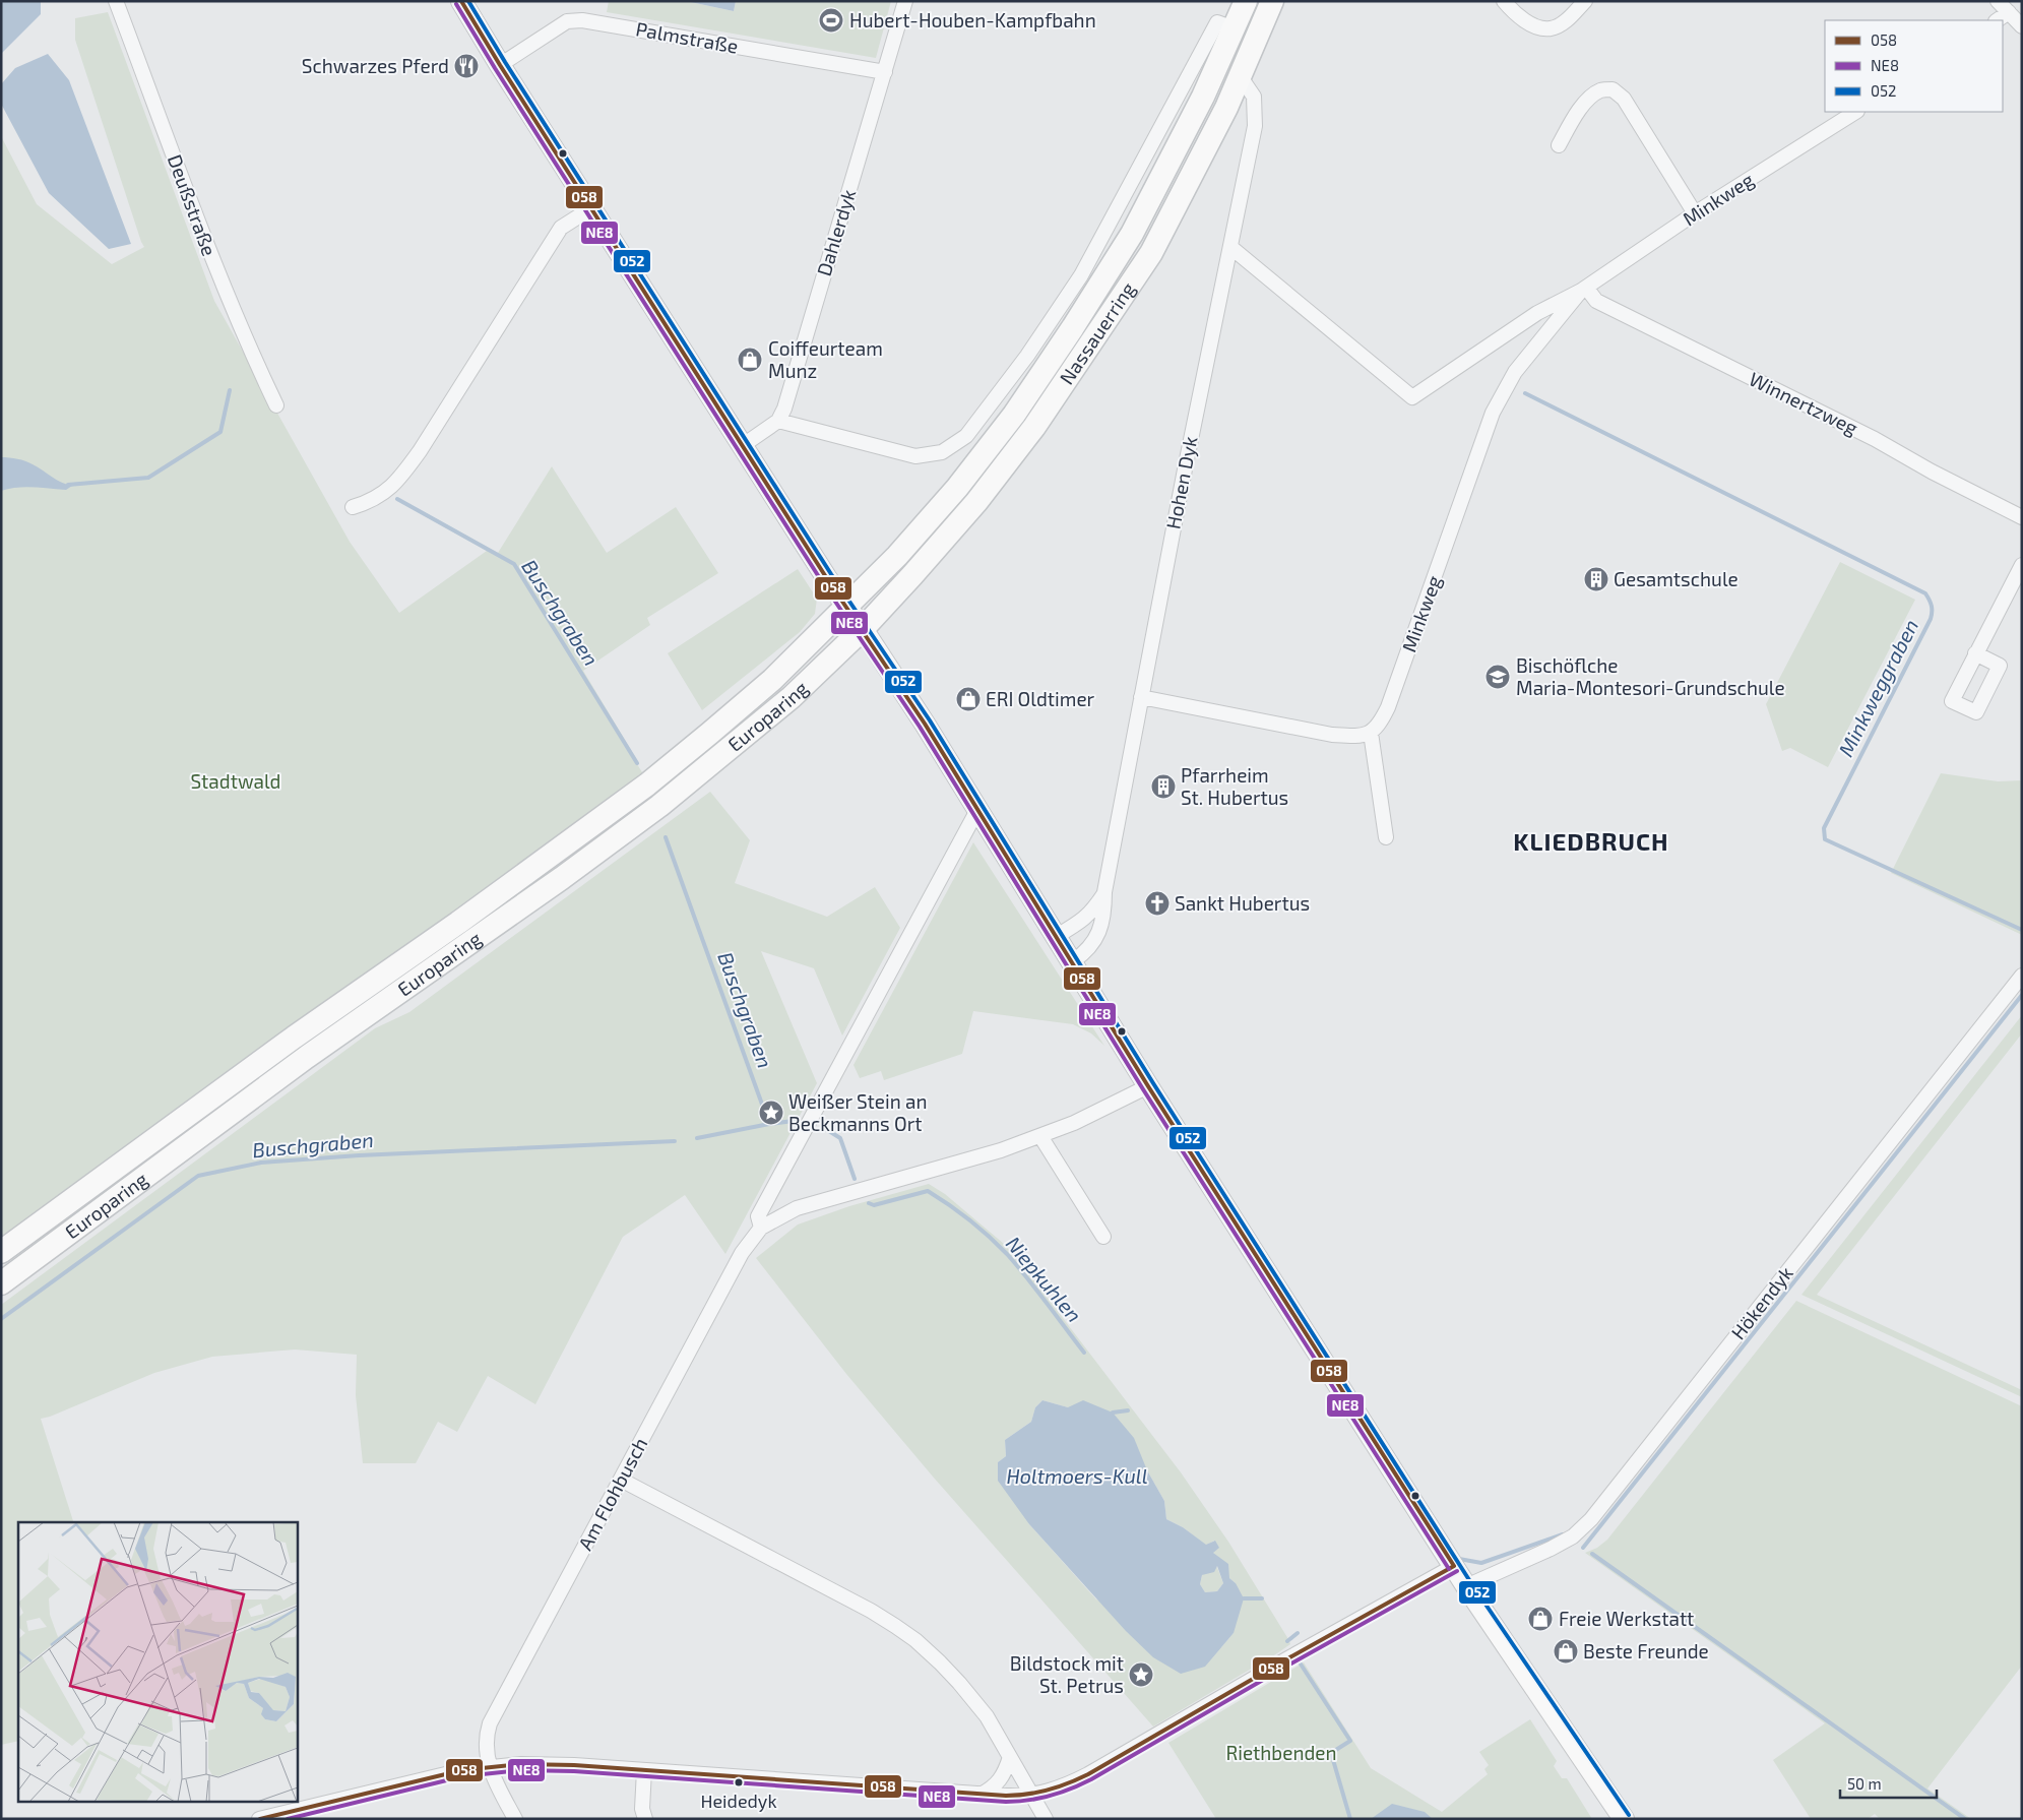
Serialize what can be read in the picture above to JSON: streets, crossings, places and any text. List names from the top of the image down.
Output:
{
  "streets": {
    "main road": ["Nassauerring", "Europaring"],
    "street": [
      "Palmstraße",
      "Minkweg",
      "Deußstraße",
      "Dahlerdyk",
      "Winnertzweg",
      "Hohen Dyk",
      "Hökendyk",
      "Am Flohbusch"
    ]
  },
  "crossings": [
    ["Palmstraße", "Dahlerdyk"],
    ["Minkweg", "Winnertzweg"],
    ["Minkweg", "Hohen Dyk"],
    ["Dahlerdyk", "Nassauerring"],
    ["Nassauerring", "Hohen Dyk"],
    ["Nassauerring", "Europaring"]
  ],
  "districts": ["KLIEDBRUCH"],
  "water": [
    "Buschgraben",
    "Minkweggraben",
    "Niepkuhlen",
    "Holtmoers-Kull"
  ],
  "parks": ["Stadtwald", "Riethbenden"],
  "places": {
    "sports": ["Hubert-Houben-Kampfbahn"],
    "restaurant": ["Schwarzes Pferd"],
    "shop": [
      "Coiffeurteam Munz",
      "ERI Oldtimer",
      "Freie Werkstatt",
      "Beste Freunde"
    ],
    "building": ["Gesamtschule", "Pfarrheim St. Hubertus"],
    "school or university": ["Bischöflche Maria-Montesori-Grundschule"],
    "church": ["Sankt Hubertus"],
    "place": ["Weißer Stein an Beckmanns Ort", "Bildstock mit St. Petrus"],
    "other": ["Heidedyk"]
  },
  "lines": ["transit line 058", "transit line 052", "transit line NE8"],
  "legend": ["058", "NE8", "052"],
  "scale_bar": "50 m"
}
